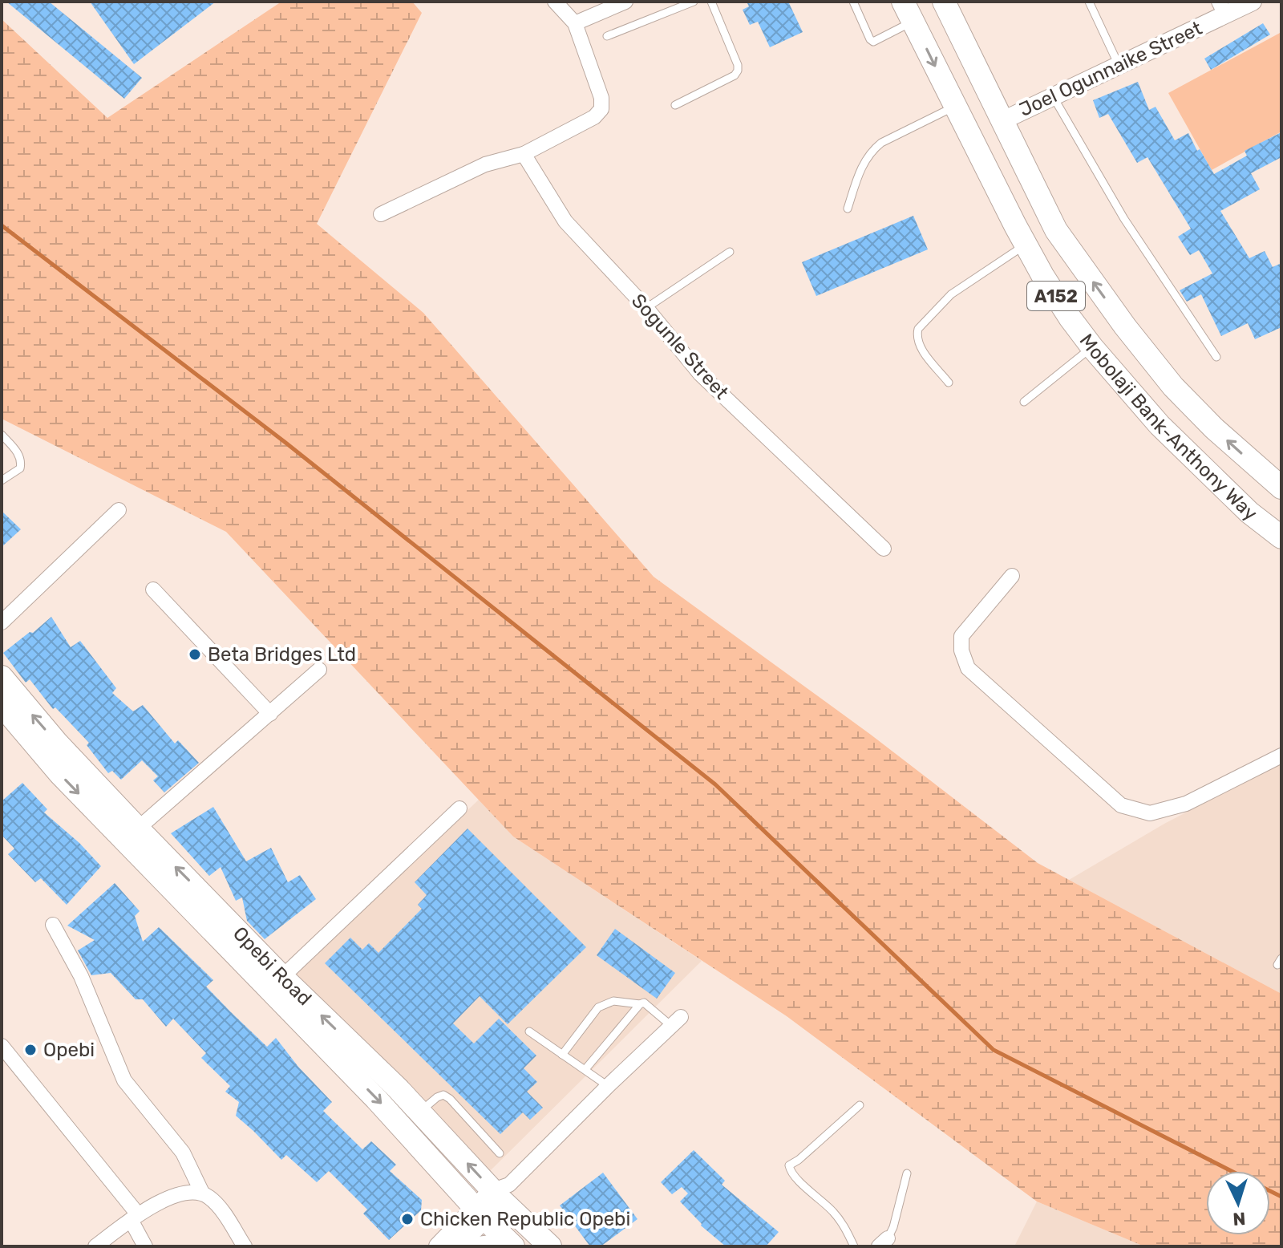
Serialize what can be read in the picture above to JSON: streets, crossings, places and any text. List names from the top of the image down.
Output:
{
  "streets": {
    "main road": ["A152", "Mobolaji Bank-Anthony Way", "Opebi Road"],
    "street": ["Joel Ogunnaike Street", "Sogunle Street"]
  },
  "crossings": [
    ["Joel Ogunnaike Street", "Mobolaji Bank-Anthony Way"]
  ],
  "places": ["Beta Bridges Ltd", "Opebi", "Chicken Republic Opebi"],
  "north": "bottom"
}
